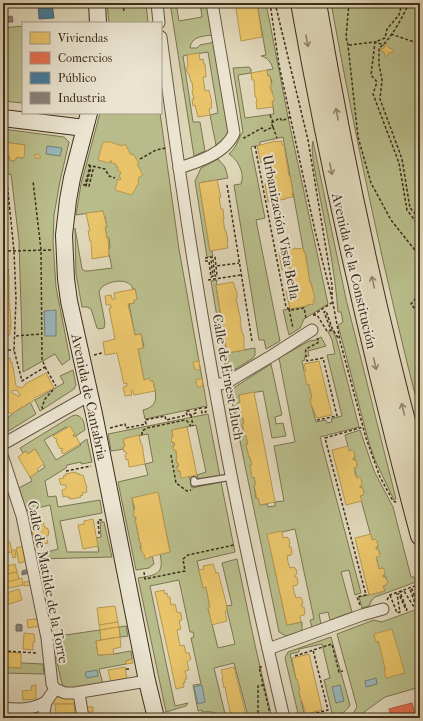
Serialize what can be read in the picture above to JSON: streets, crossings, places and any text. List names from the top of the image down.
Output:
{
  "streets": {
    "main road": ["Avenida de la Constitución", "Avenida de Cantabria"],
    "street": ["Calle de Ernest Lluch", "Calle de Matilde de la Torre"],
    "path": ["Urbanización Vista Bella"]
  },
  "legend": [
    "Viviendas",
    "Comercios",
    "Público",
    "Industria"
  ]
}
